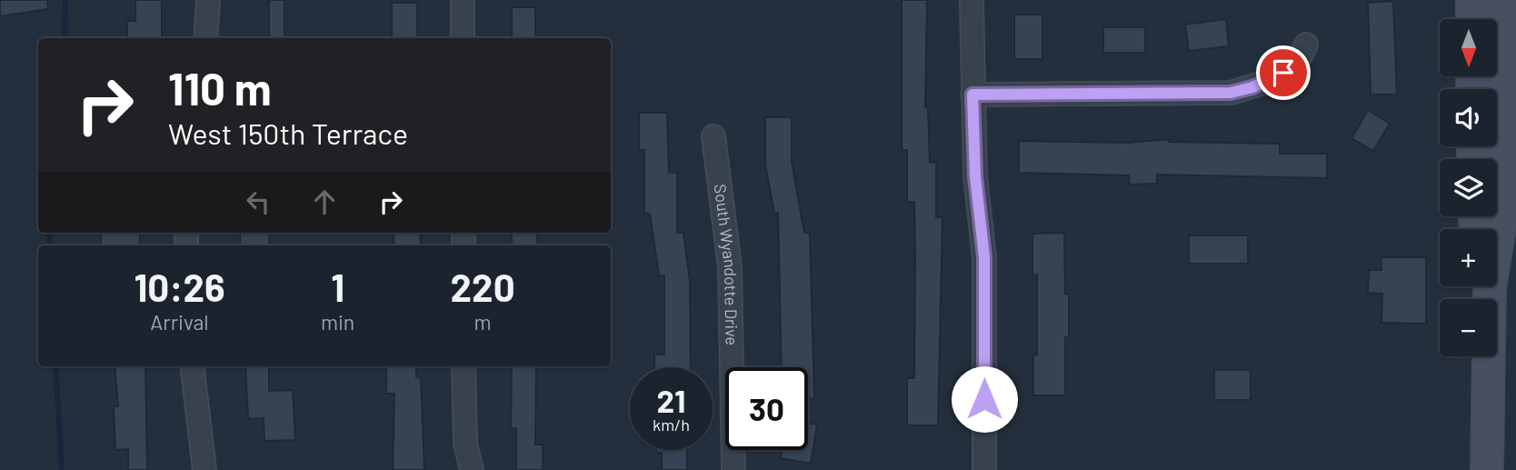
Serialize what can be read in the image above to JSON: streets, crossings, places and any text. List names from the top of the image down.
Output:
{
  "streets": {
    "street": ["South Wyandotte Drive"]
  },
  "north": "bottom",
  "page": {
    "map_buttons": ["+", "−"],
    "turn": ["110 m", "West 150th Terrace"],
    "eta": [
      "10:26",
      "Arrival",
      "1",
      "min",
      "220",
      "m"
    ],
    "speed": "21 km/h",
    "limit": "30"
  }
}
